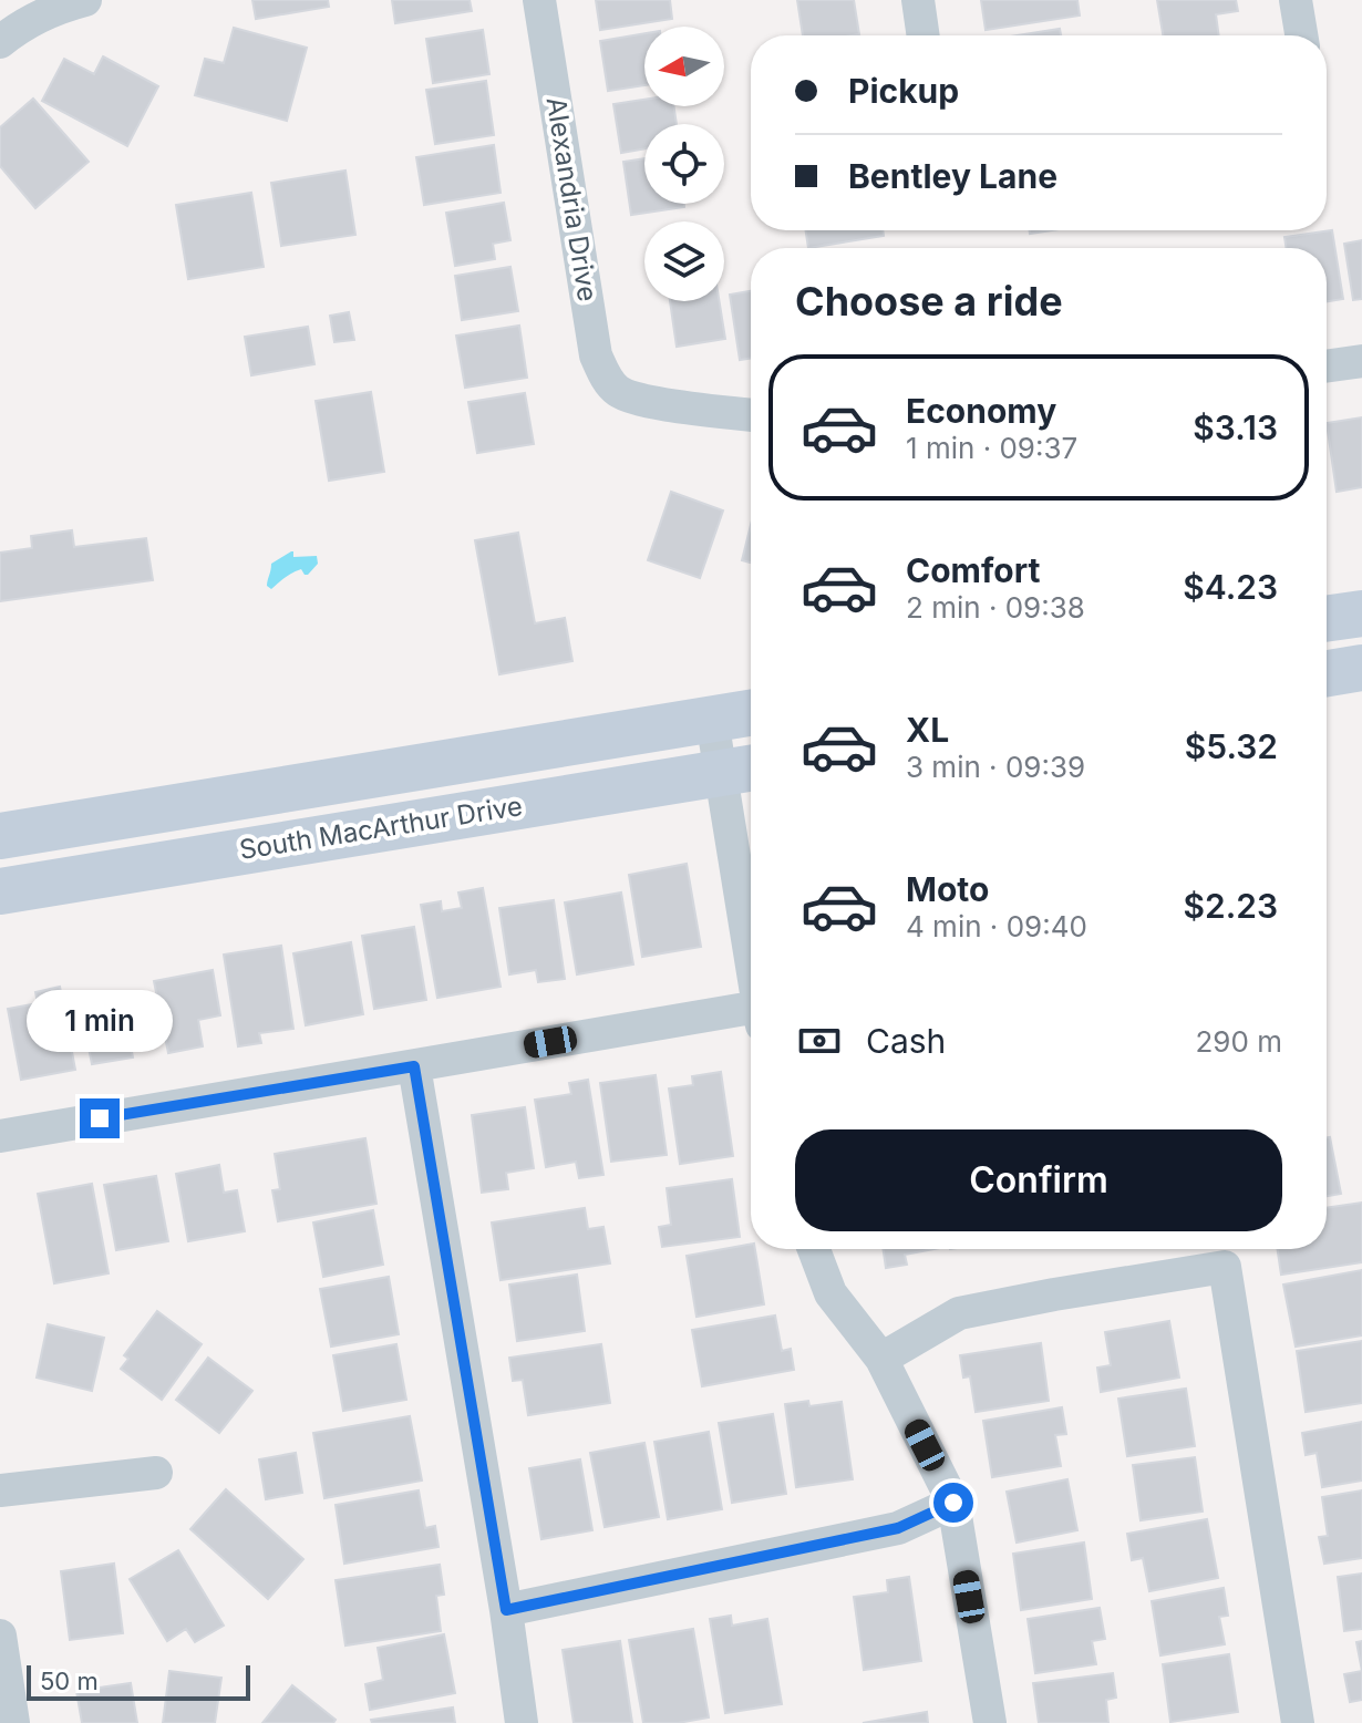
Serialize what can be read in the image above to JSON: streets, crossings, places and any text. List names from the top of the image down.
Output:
{
  "streets": {
    "main road": ["South MacArthur Drive"],
    "street": ["Alexandria Drive"]
  },
  "scale_bar": "50 m",
  "north": "left",
  "page": {
    "banner": ["Pickup", "Bentley Lane"],
    "heading": "Choose a ride",
    "list": [
      {
        "name": "Economy",
        "note": "1 min · 09:37",
        "value": "$3.13"
      },
      {
        "name": "Comfort",
        "note": "2 min · 09:38",
        "value": "$4.23"
      },
      {
        "name": "XL",
        "note": "3 min · 09:39",
        "value": "$5.32"
      },
      {
        "name": "Moto",
        "note": "4 min · 09:40",
        "value": "$2.23"
      }
    ],
    "bubble": "1 min",
    "pay": ["Cash", "290 m"],
    "buttons": "Confirm",
    "scale": "50 m"
  }
}
